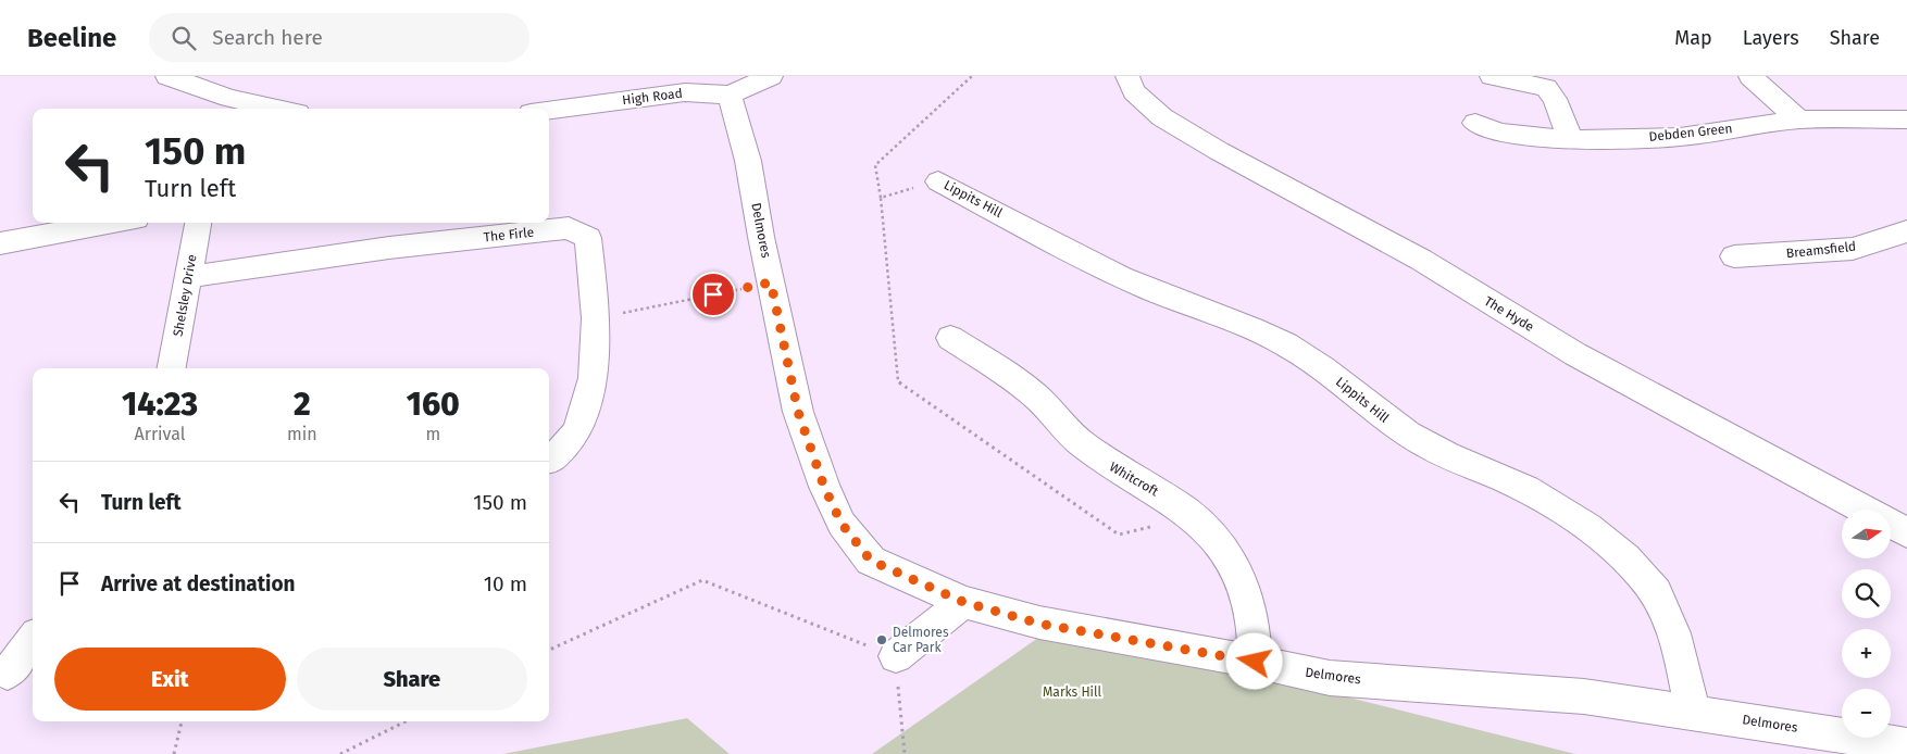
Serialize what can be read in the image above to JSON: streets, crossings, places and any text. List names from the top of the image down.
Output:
{
  "streets": {
    "street": [
      "High Road",
      "Debden Green",
      "Lippits Hill",
      "Delmores",
      "The Firle",
      "Breamsfield",
      "Shelsley Drive",
      "The Hyde",
      "Whitcroft"
    ]
  },
  "crossings": [
    ["High Road", "Delmores"],
    ["Lippits Hill", "Delmores"],
    ["Delmores", "Whitcroft"],
    ["The Firle", "Shelsley Drive"]
  ],
  "parks": ["Marks Hill"],
  "places": ["Delmores Car Park"],
  "north": "right",
  "page": {
    "header": "Beeline",
    "search": "Search here",
    "nav": ["Map", "Layers", "Share"],
    "turn": ["150 m", "Turn left"],
    "eta": [
      "14:23",
      "Arrival",
      "2",
      "min",
      "160",
      "m"
    ],
    "list": [
      {
        "name": "Turn left",
        "value": "150 m"
      },
      {
        "name": "Arrive at destination",
        "value": "10 m"
      }
    ],
    "map_buttons": ["+", "−"],
    "buttons": ["Exit", "Share"]
  }
}
